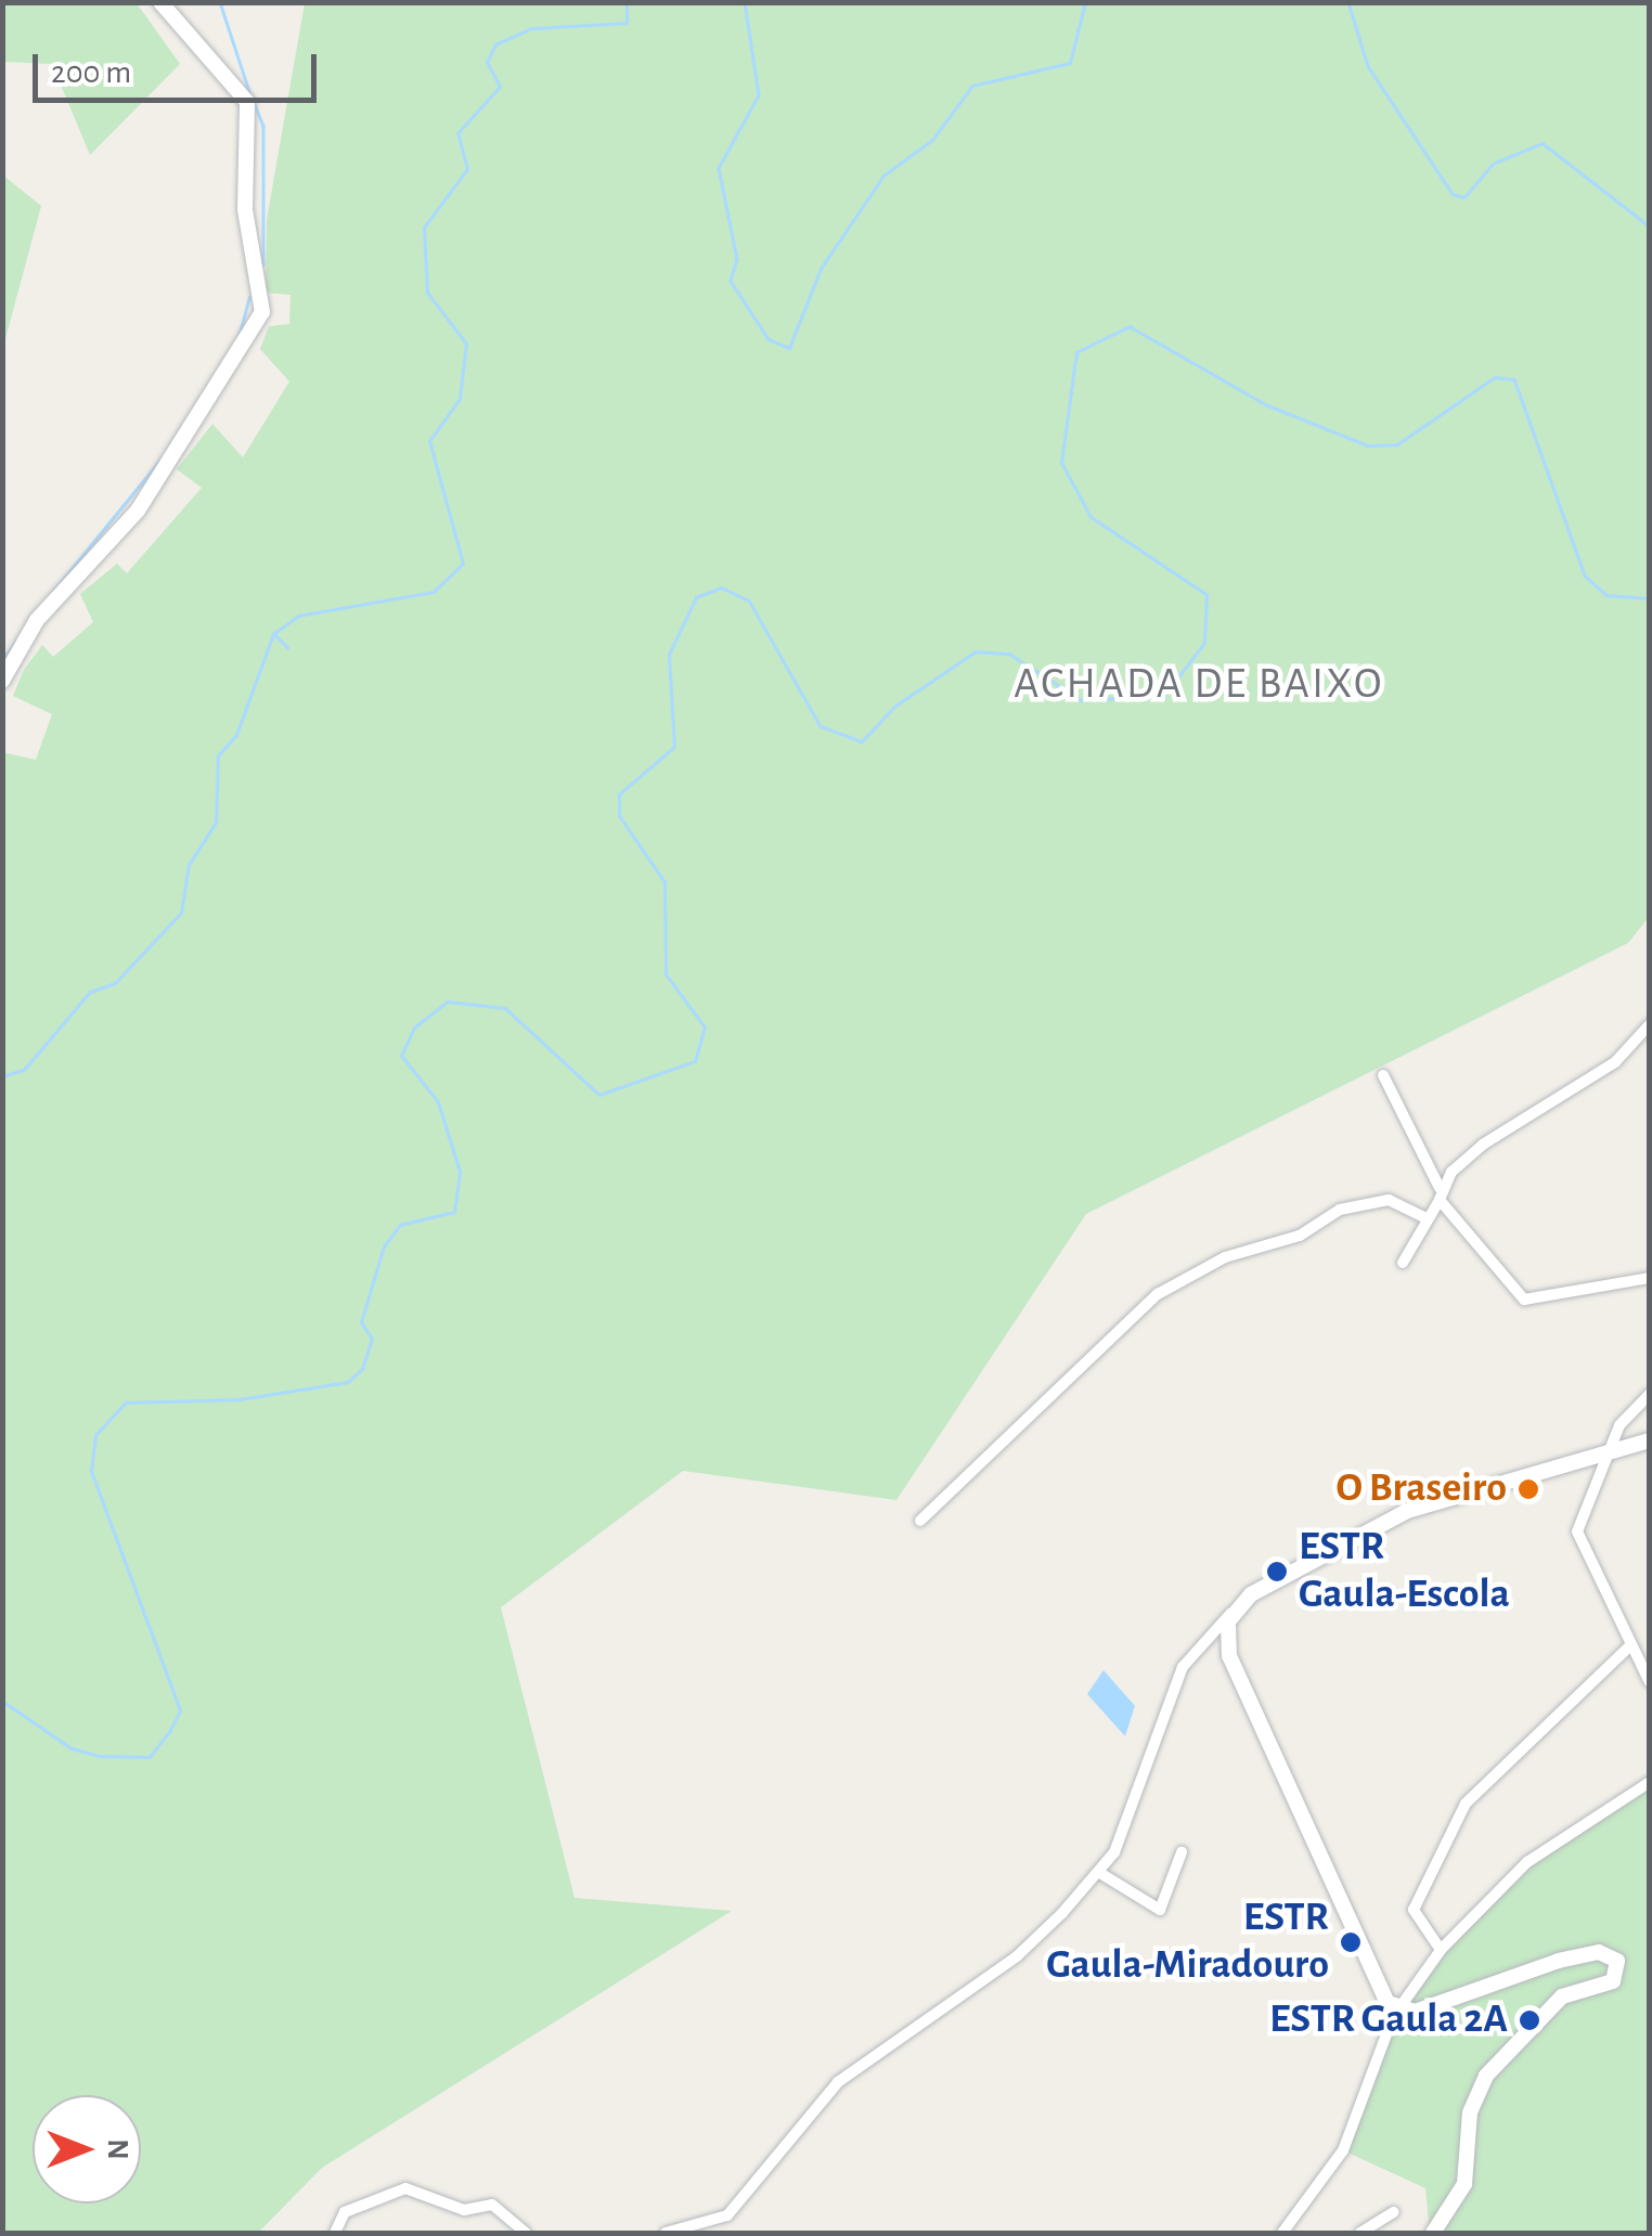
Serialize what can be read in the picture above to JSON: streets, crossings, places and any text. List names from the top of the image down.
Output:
{
  "districts": ["ACHADA DE BAIXO"],
  "places": [
    "O Braseiro",
    "ESTR Gaula-Escola",
    "ESTR Gaula-Miradouro",
    "ESTR Gaula 2A"
  ],
  "scale_bar": "200 m",
  "north": "right"
}
